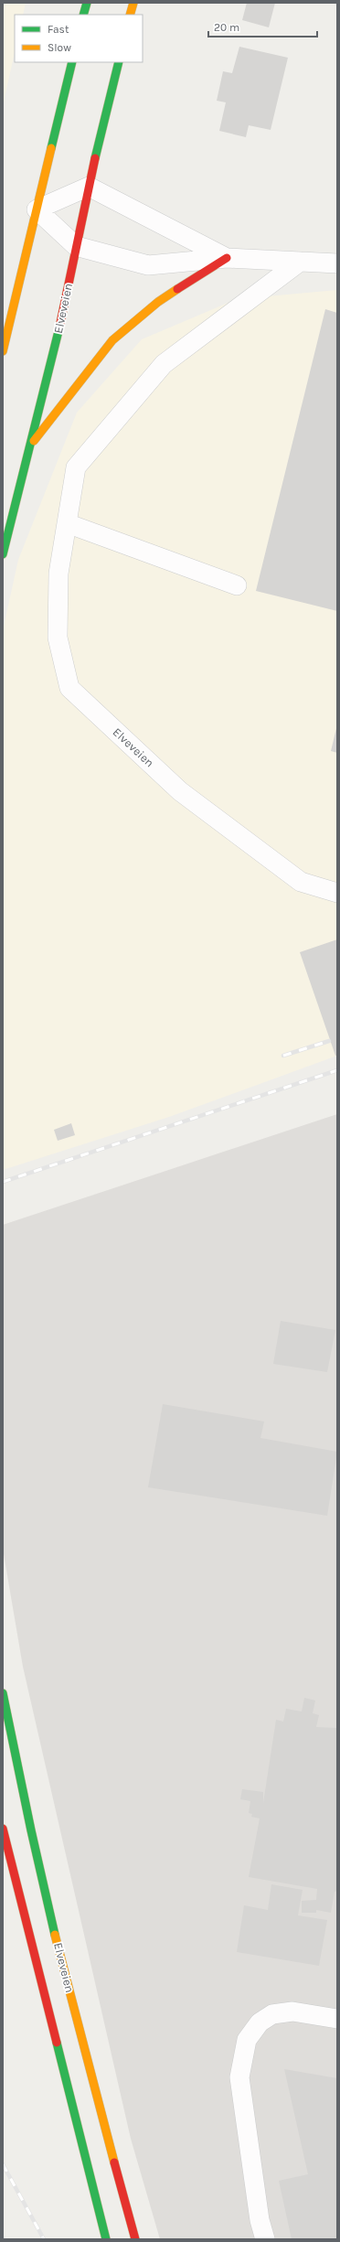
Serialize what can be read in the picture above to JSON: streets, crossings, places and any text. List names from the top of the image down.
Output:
{
  "streets": {
    "highway": ["Elveveien"]
  },
  "legend": ["Fast", "Slow"],
  "scale_bar": "20 m"
}
